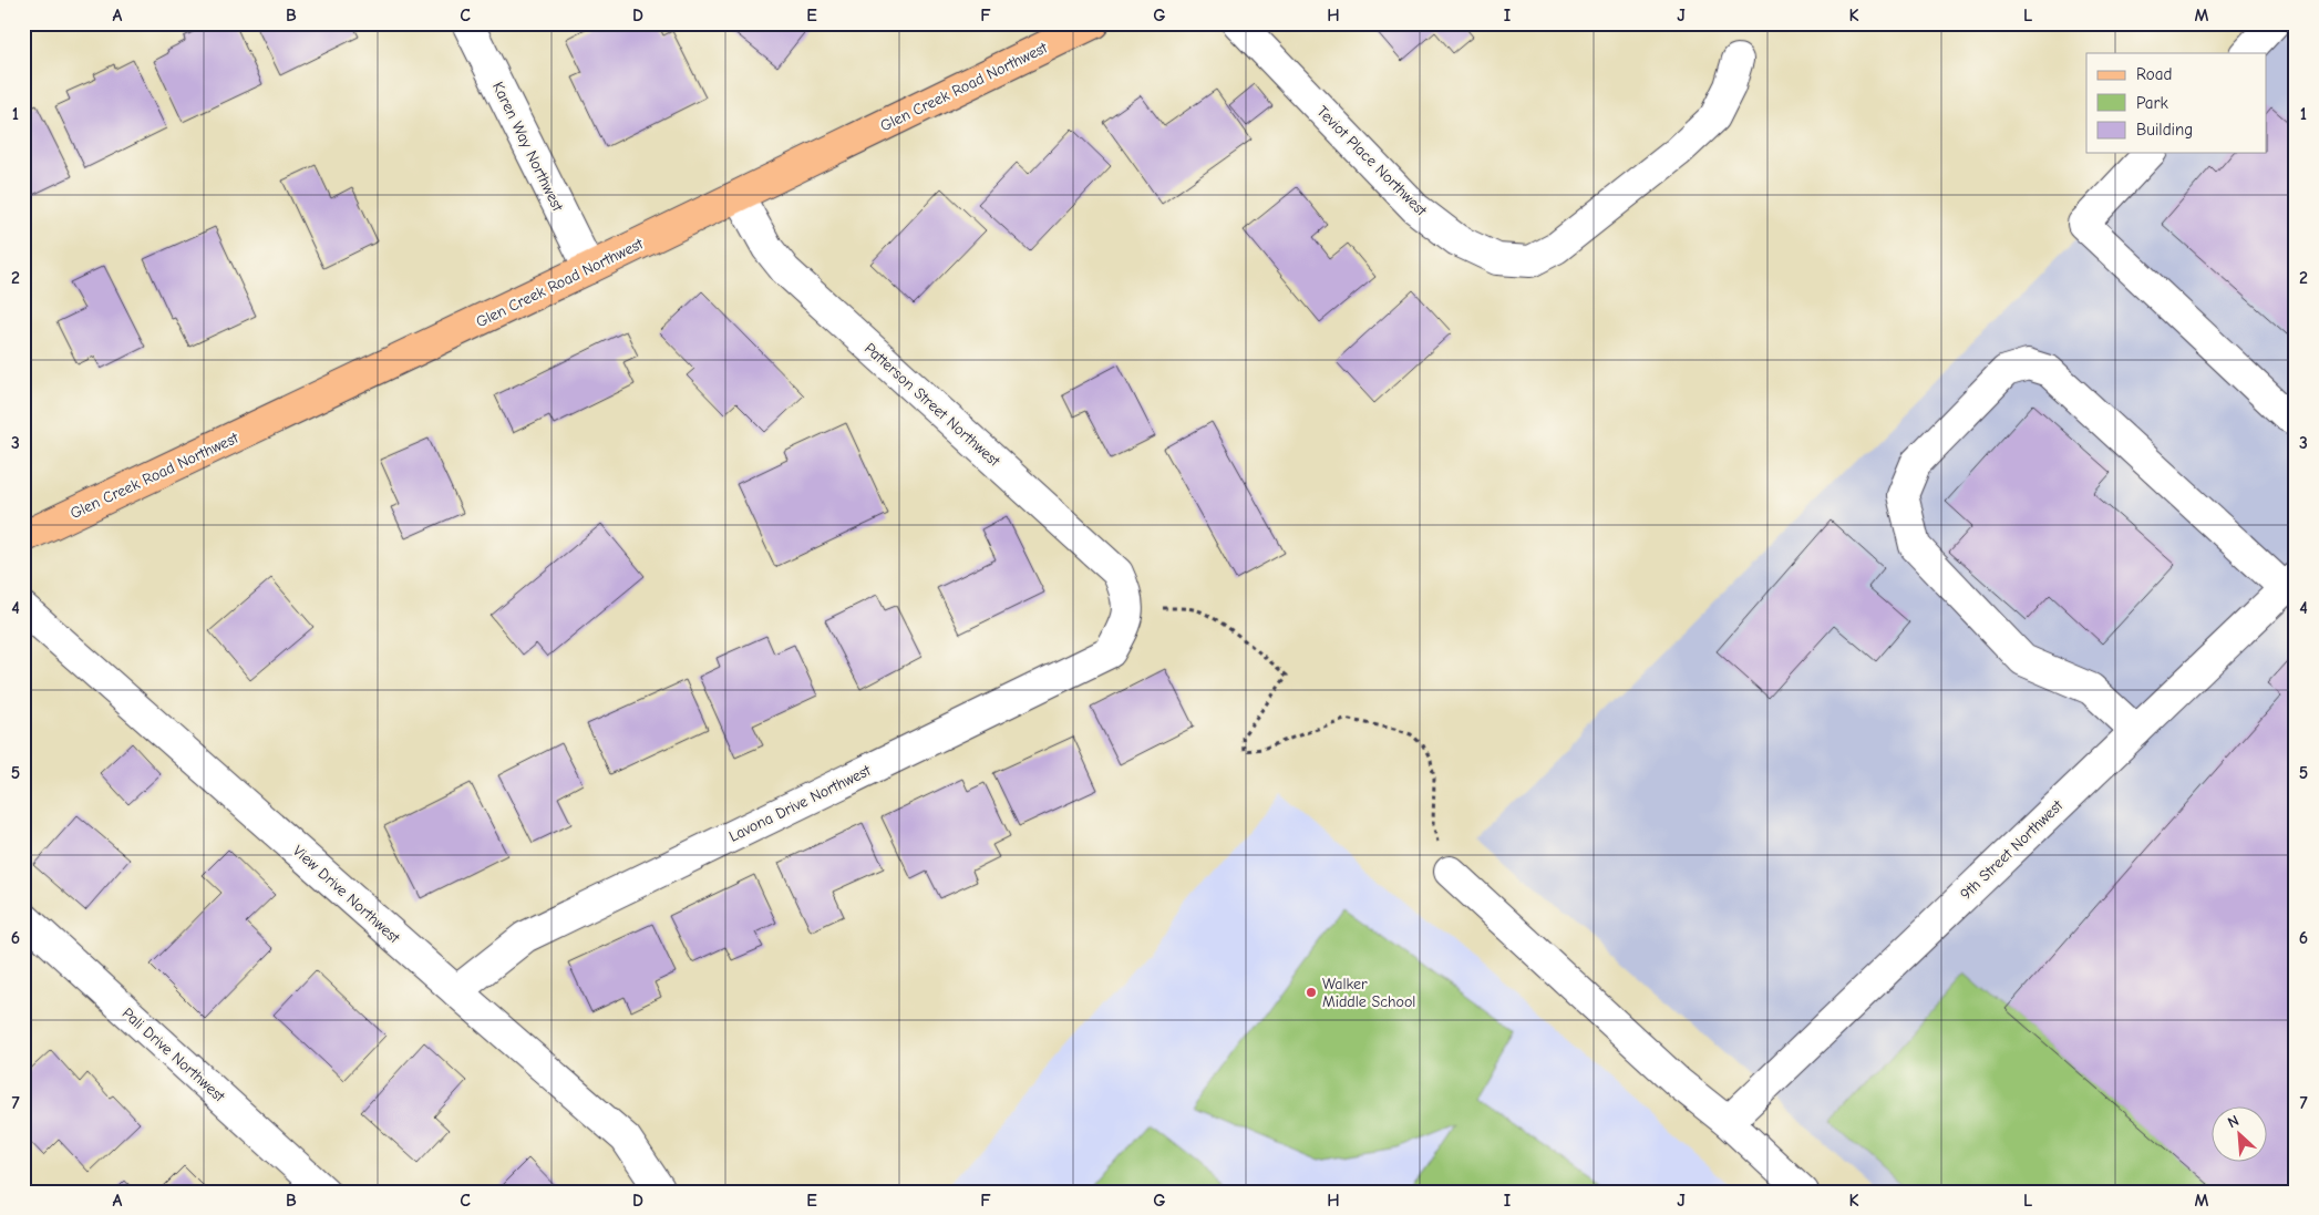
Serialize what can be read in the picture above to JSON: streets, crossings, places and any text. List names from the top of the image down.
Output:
{
  "streets": {
    "main road": ["Glen Creek Road Northwest"],
    "street": [
      "Karen Way Northwest",
      "Teviot Place Northwest",
      "Patterson Street Northwest",
      "Lavona Drive Northwest",
      "9th Street Northwest",
      "View Drive Northwest",
      "Pali Drive Northwest"
    ]
  },
  "crossings": [
    ["Glen Creek Road Northwest", "Karen Way Northwest"],
    ["Glen Creek Road Northwest", "Patterson Street Northwest"],
    ["Patterson Street Northwest", "Lavona Drive Northwest"],
    ["Lavona Drive Northwest", "View Drive Northwest"]
  ],
  "places": ["Walker Middle School"],
  "legend": ["Road", "Park", "Building"],
  "north": "top left",
  "grid": {
    "columns": [
      "A",
      "B",
      "C",
      "D",
      "E",
      "F",
      "G",
      "H",
      "I",
      "J",
      "K",
      "L",
      "M"
    ],
    "rows": [
      "1",
      "2",
      "3",
      "4",
      "5",
      "6",
      "7"
    ]
  }
}
